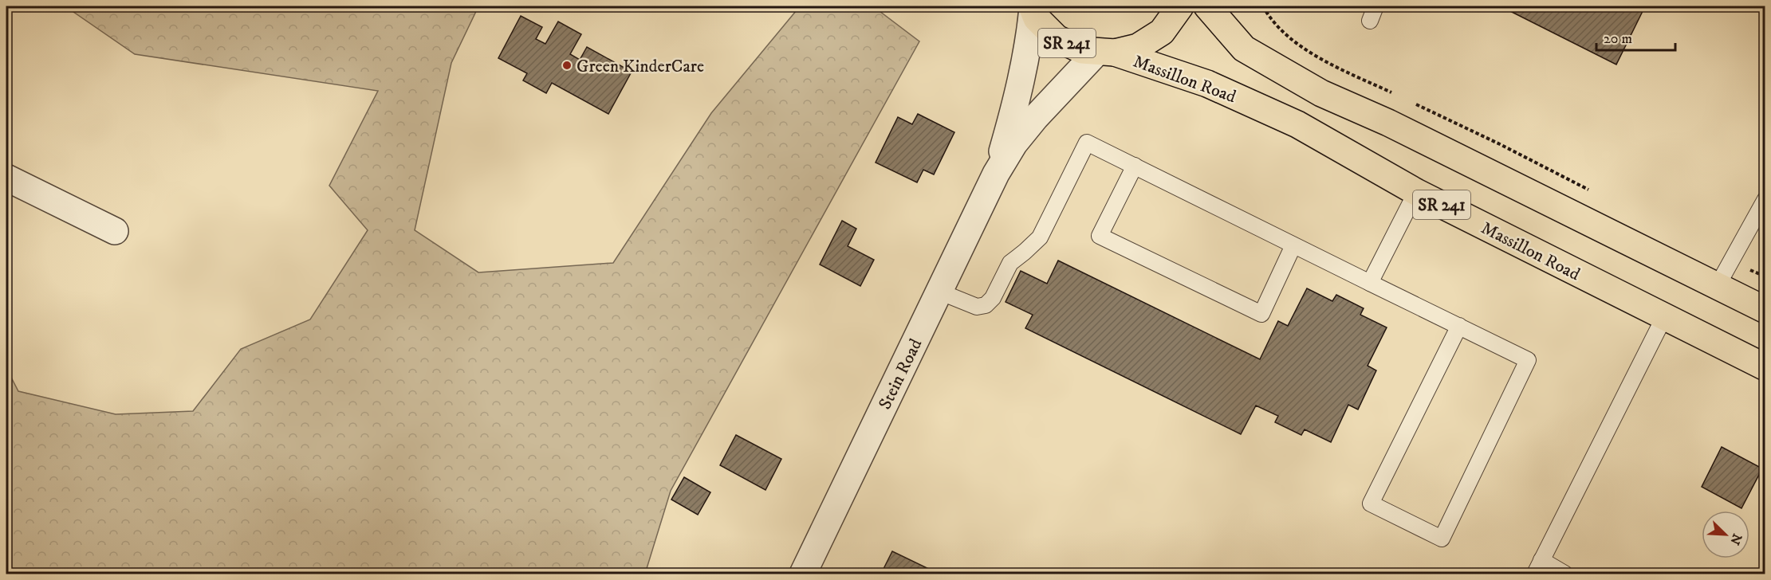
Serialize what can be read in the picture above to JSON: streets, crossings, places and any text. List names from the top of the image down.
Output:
{
  "streets": {
    "main road": ["SR 241", "Massillon Road"],
    "street": ["Stein Road"]
  },
  "crossings": [
    ["SR 241", "Massillon Road"],
    ["SR 241", "Stein Road"],
    ["Massillon Road", "Stein Road"]
  ],
  "places": ["Green KinderCare"],
  "scale_bar": "20 m",
  "north": "bottom right"
}
